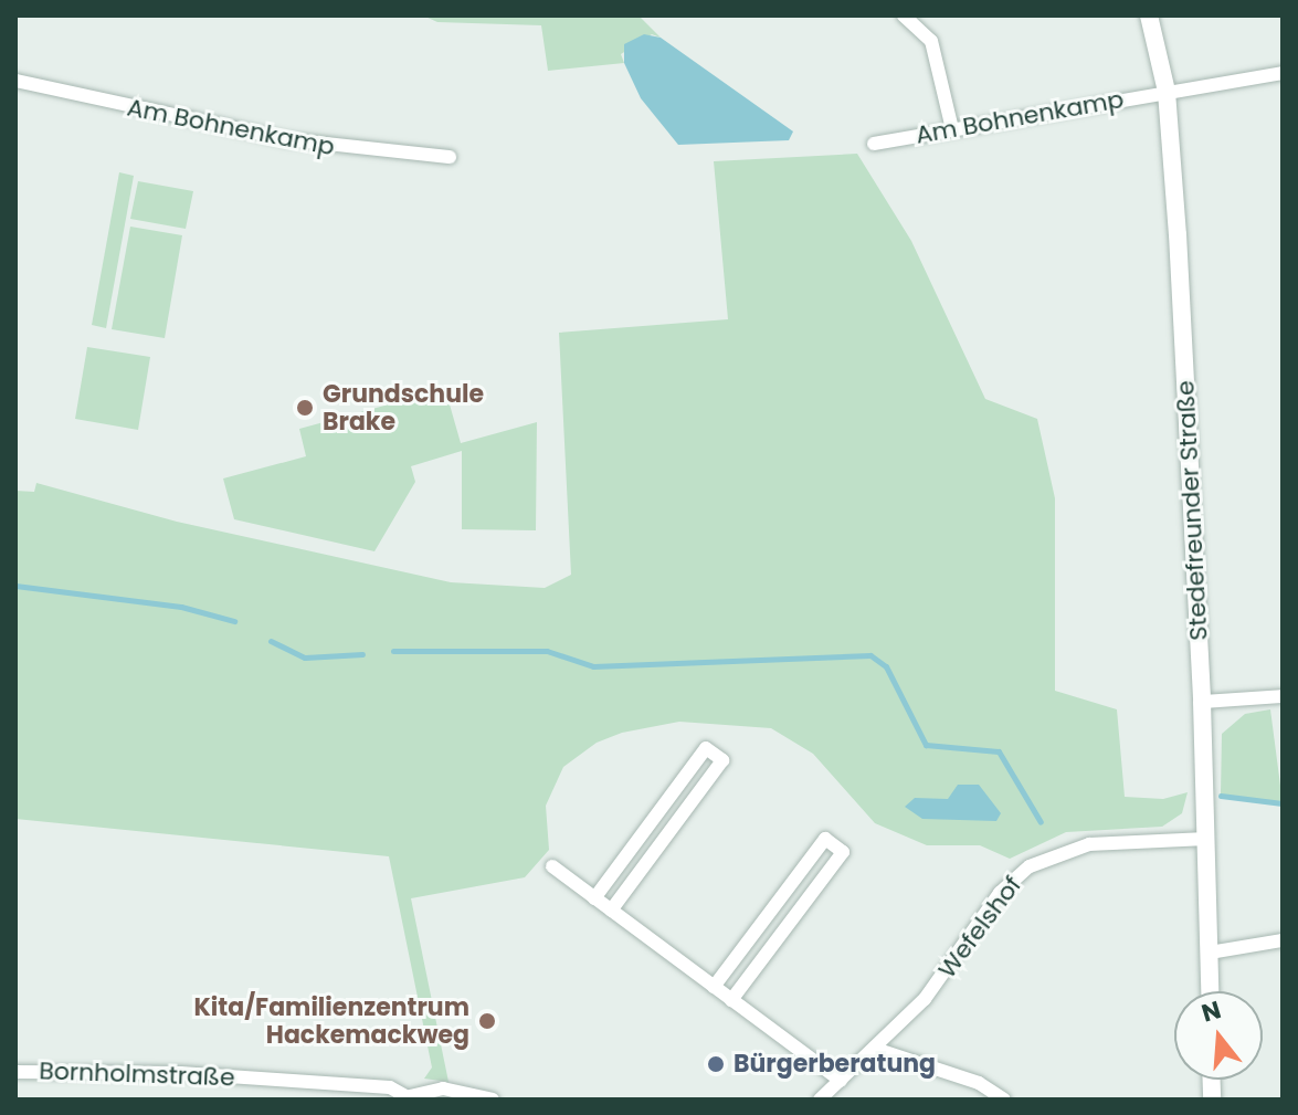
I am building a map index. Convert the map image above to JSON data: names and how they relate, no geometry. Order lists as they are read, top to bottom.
{
  "streets": {
    "street": [
      "Am Bohnenkamp",
      "Stedefreunder Straße",
      "Wefelshof",
      "Bornholmstraße"
    ]
  },
  "crossings": [
    ["Am Bohnenkamp", "Stedefreunder Straße"],
    ["Stedefreunder Straße", "Wefelshof"]
  ],
  "places": ["Grundschule Brake", "Kita/Familienzentrum Hackemackweg", "Bürgerberatung"],
  "north": "top"
}
